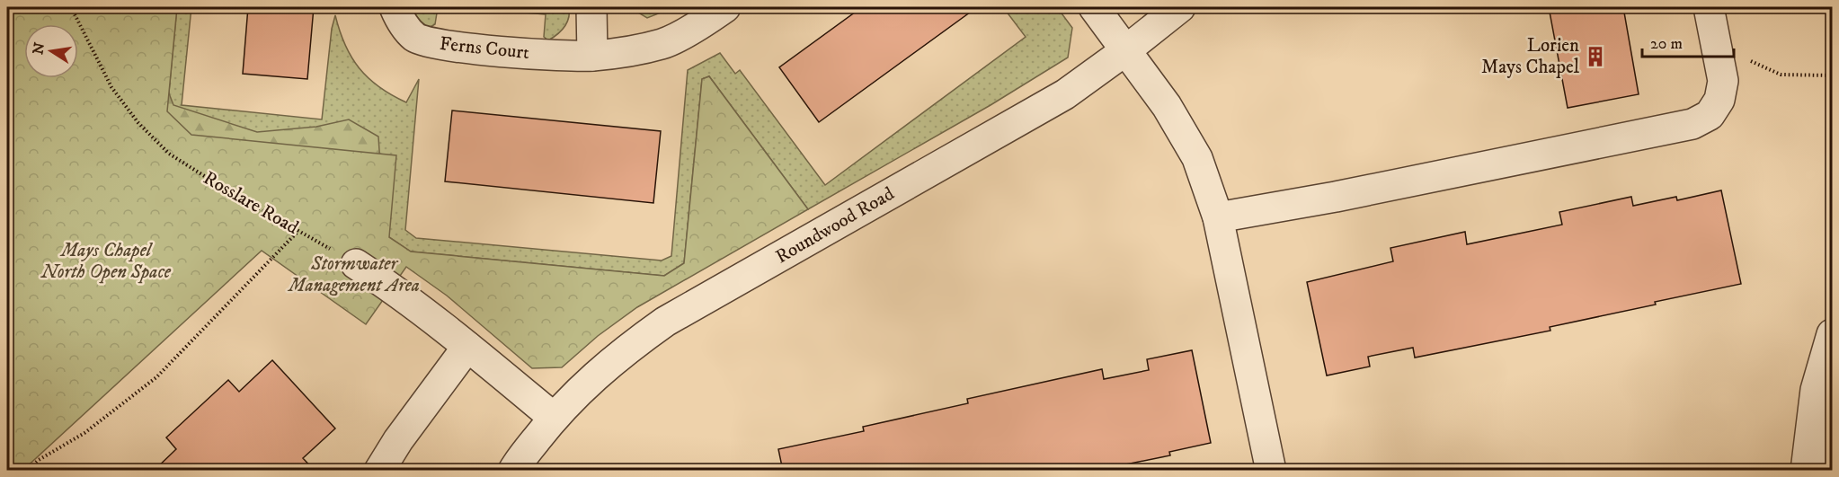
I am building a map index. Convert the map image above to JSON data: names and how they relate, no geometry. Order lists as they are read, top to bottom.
{
  "streets": {
    "street": ["Ferns Court", "Roundwood Road"],
    "path": ["Rosslare Road"]
  },
  "parks": ["Mays Chapel North Open Space", "Stormwater Management Area"],
  "places": {
    "building": ["Lorien Mays Chapel"]
  },
  "scale_bar": "20 m",
  "north": "left"
}
